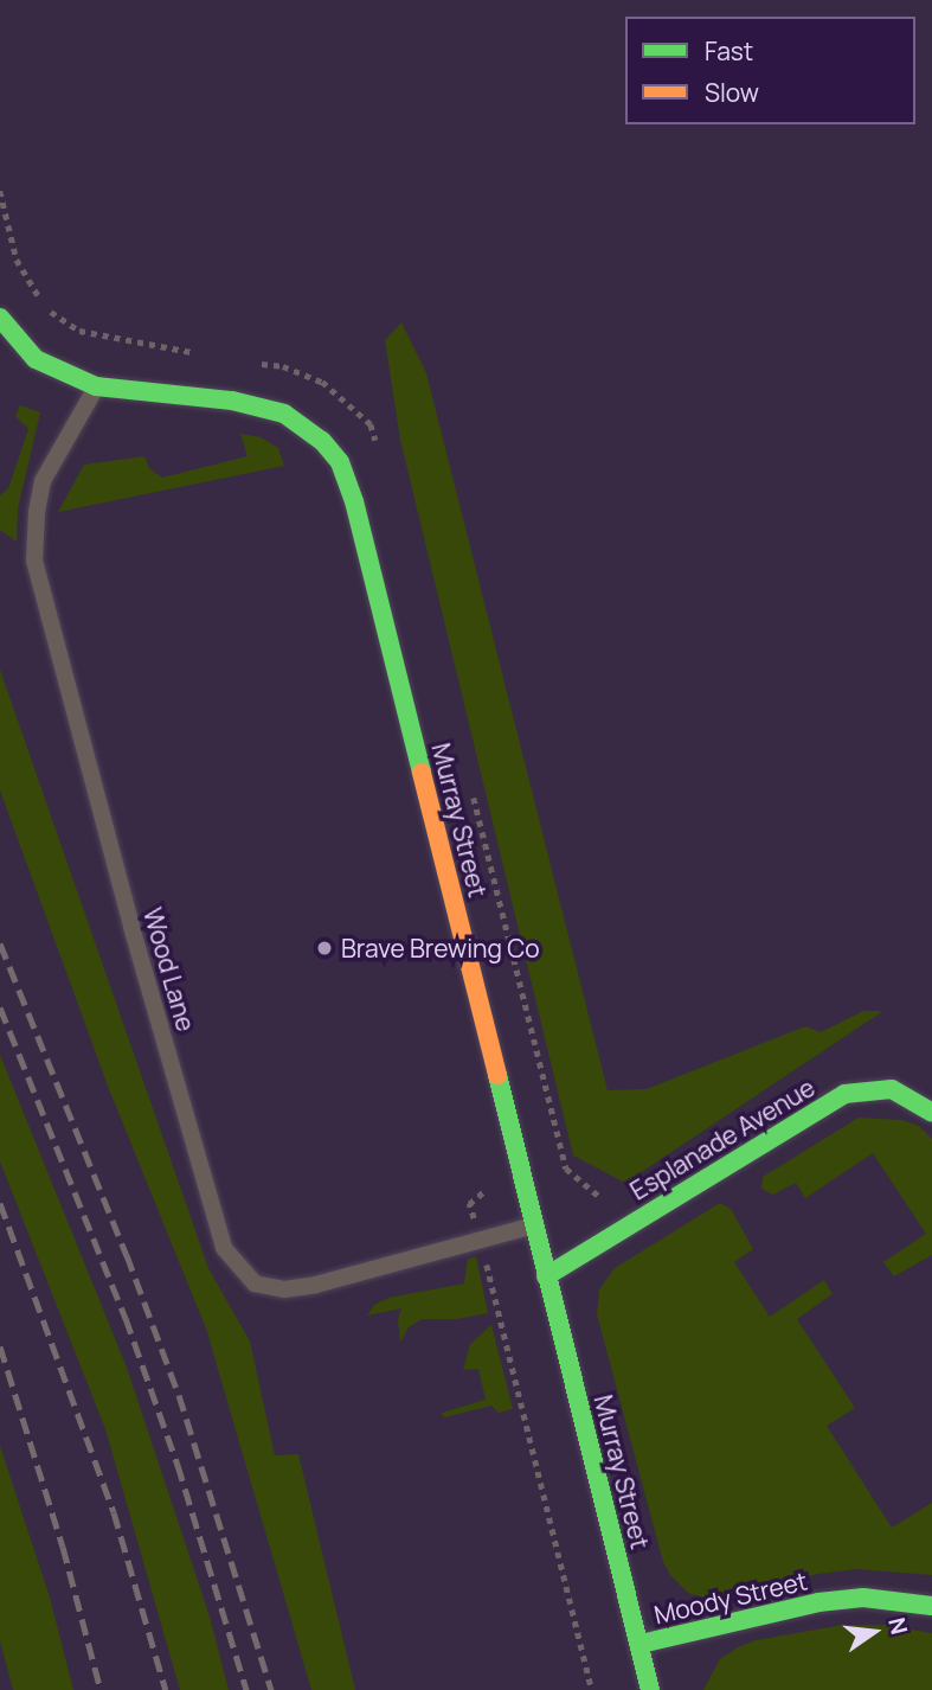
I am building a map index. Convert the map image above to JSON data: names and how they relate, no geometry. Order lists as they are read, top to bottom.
{
  "streets": {
    "street": ["Murray Street", "Esplanade Avenue", "Moody Street"],
    "lane": ["Wood Lane"]
  },
  "crossings": [
    ["Murray Street", "Wood Lane"],
    ["Murray Street", "Esplanade Avenue"],
    ["Murray Street", "Moody Street"]
  ],
  "places": ["Brave Brewing Co"],
  "legend": ["Fast", "Slow"],
  "north": "right"
}
